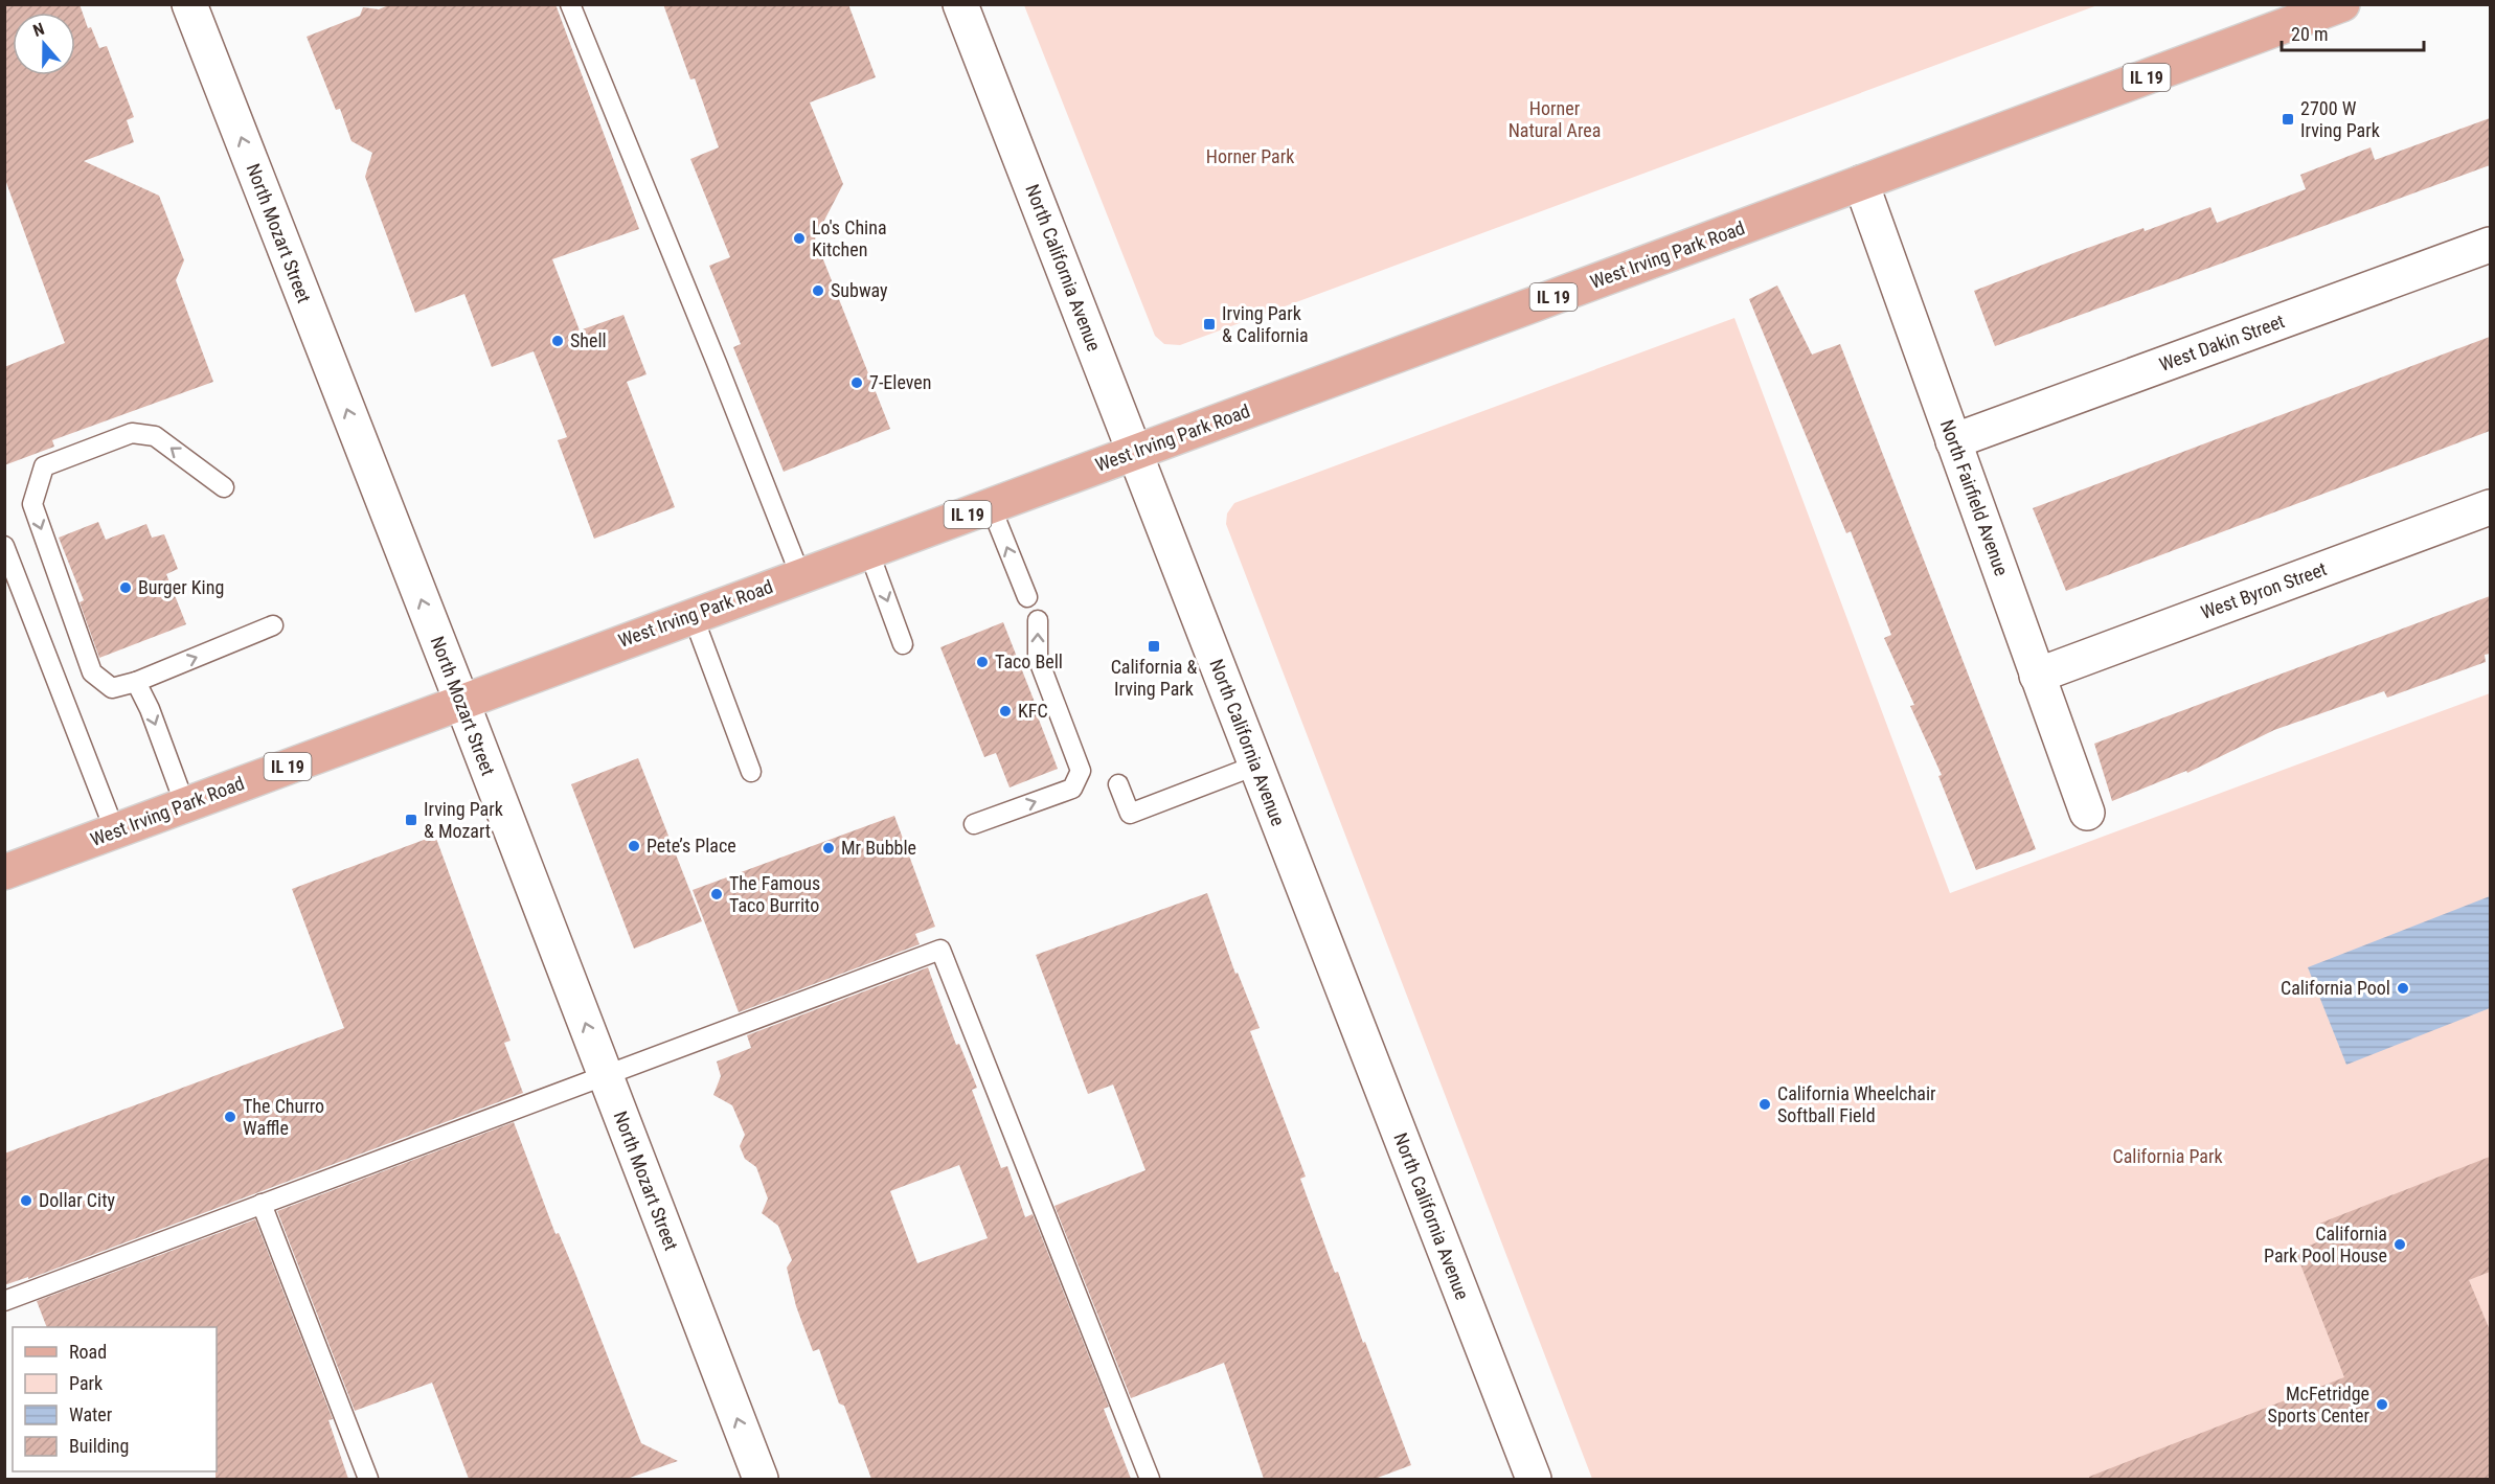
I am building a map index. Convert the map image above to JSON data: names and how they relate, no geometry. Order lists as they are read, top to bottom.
{
  "streets": {
    "main road": ["IL 19", "West Irving Park Road"],
    "street": [
      "North Mozart Street",
      "North California Avenue",
      "West Dakin Street",
      "North Fairfield Avenue",
      "West Byron Street"
    ]
  },
  "crossings": [
    ["North Mozart Street", "West Irving Park Road"],
    ["West Irving Park Road", "North California Avenue"],
    ["West Irving Park Road", "North Fairfield Avenue"],
    ["West Dakin Street", "North Fairfield Avenue"],
    ["North Fairfield Avenue", "West Byron Street"]
  ],
  "one_way": ["North Mozart Street"],
  "parks": ["Horner Natural Area", "Horner Park", "California Park"],
  "places": {
    "transit": [
      "2700 W Irving Park",
      "Irving Park & California",
      "California & Irving Park",
      "Irving Park & Mozart"
    ],
    "other": [
      "Lo's China Kitchen",
      "Subway",
      "Shell",
      "7-Eleven",
      "Burger King",
      "Taco Bell",
      "KFC",
      "Pete’s Place",
      "Mr Bubble",
      "The Famous Taco Burrito",
      "California Pool",
      "California Wheelchair Softball Field",
      "The Churro Waffle",
      "Dollar City",
      "California Park Pool House",
      "McFetridge Sports Center"
    ]
  },
  "legend": [
    "Road",
    "Park",
    "Water",
    "Building"
  ],
  "scale_bar": "20 m",
  "north": "top"
}
